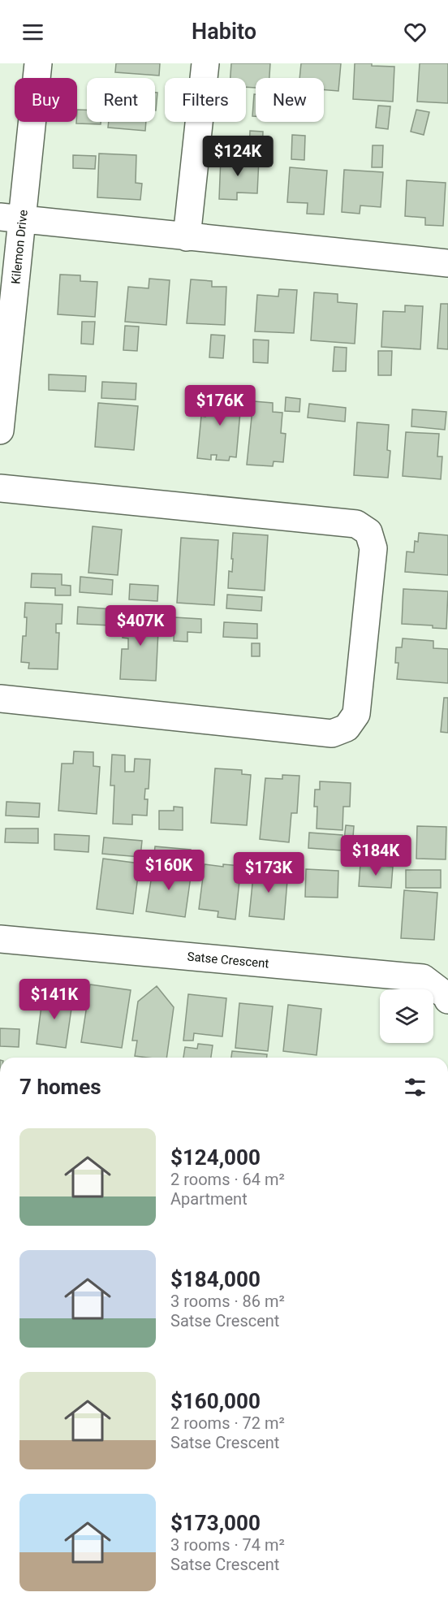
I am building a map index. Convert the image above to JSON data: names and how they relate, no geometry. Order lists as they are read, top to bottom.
{
  "streets": {
    "street": ["Kilemon Drive", "Satse Crescent"]
  },
  "page": {
    "header": "Habito",
    "chip": [
      "Buy",
      "Rent",
      "Filters",
      "New"
    ],
    "price": [
      "$124K",
      "$176K",
      "$407K",
      "$184K",
      "$160K",
      "$173K",
      "$141K"
    ],
    "heading": "7 homes",
    "list": [
      {
        "name": "$124,000",
        "note": "2 rooms · 64 m² · Apartment"
      },
      {
        "name": "$184,000",
        "note": "3 rooms · 86 m² · Satse Crescent"
      },
      {
        "name": "$160,000",
        "note": "2 rooms · 72 m² · Satse Crescent"
      },
      {
        "name": "$173,000",
        "note": "3 rooms · 74 m² · Satse Crescent"
      }
    ]
  }
}
